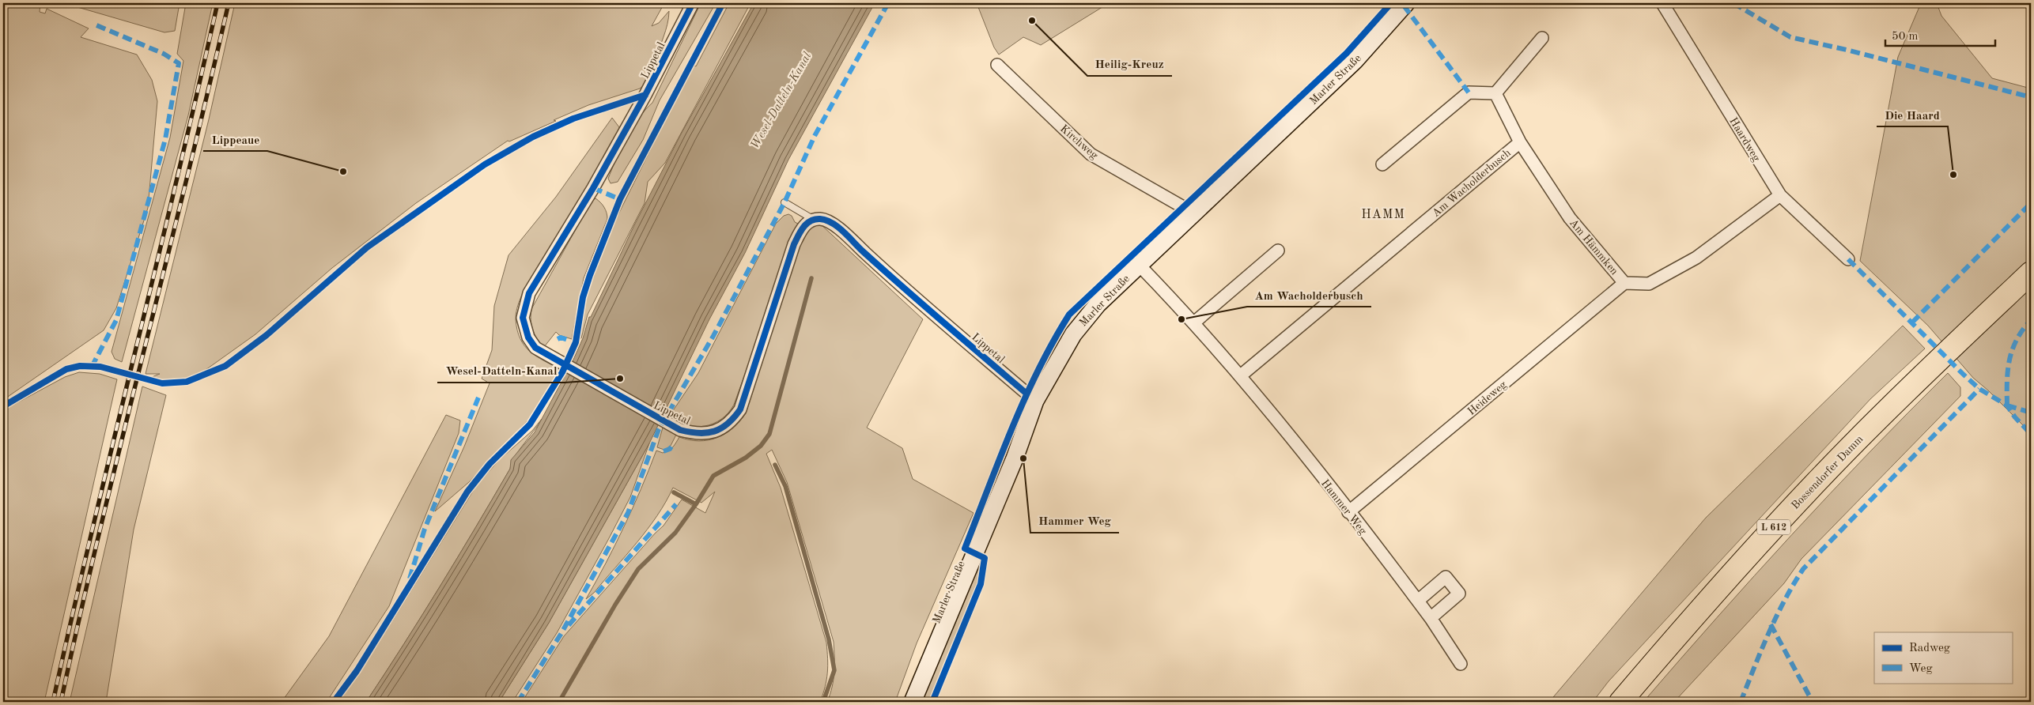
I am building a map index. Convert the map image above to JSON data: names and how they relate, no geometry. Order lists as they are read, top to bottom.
{
  "streets": {
    "highway": ["Bossendorfer Damm", "L 612"],
    "main road": ["Marler Straße"],
    "street": [
      "Lippetal",
      "Haardweg",
      "Kirchweg",
      "Am Wacholderbusch",
      "Am Hämmken",
      "Heideweg",
      "Hammer Weg"
    ]
  },
  "crossings": [
    ["Lippetal", "Marler Straße"],
    ["Marler Straße", "Kirchweg"],
    ["Marler Straße", "Hammer Weg"],
    ["Haardweg", "Am Hämmken"],
    ["Am Wacholderbusch", "Am Hämmken"],
    ["Am Wacholderbusch", "Hammer Weg"],
    ["Am Hämmken", "Heideweg"],
    ["Heideweg", "Hammer Weg"]
  ],
  "districts": ["HAMM"],
  "water": ["Wesel-Datteln-Kanal"],
  "places": [
    "Heilig-Kreuz",
    "Lippeaue",
    "Die Haard",
    "Am Wacholderbusch",
    "Wesel-Datteln-Kanal",
    "Hammer Weg"
  ],
  "legend": ["Radweg", "Weg"],
  "scale_bar": "50 m"
}
